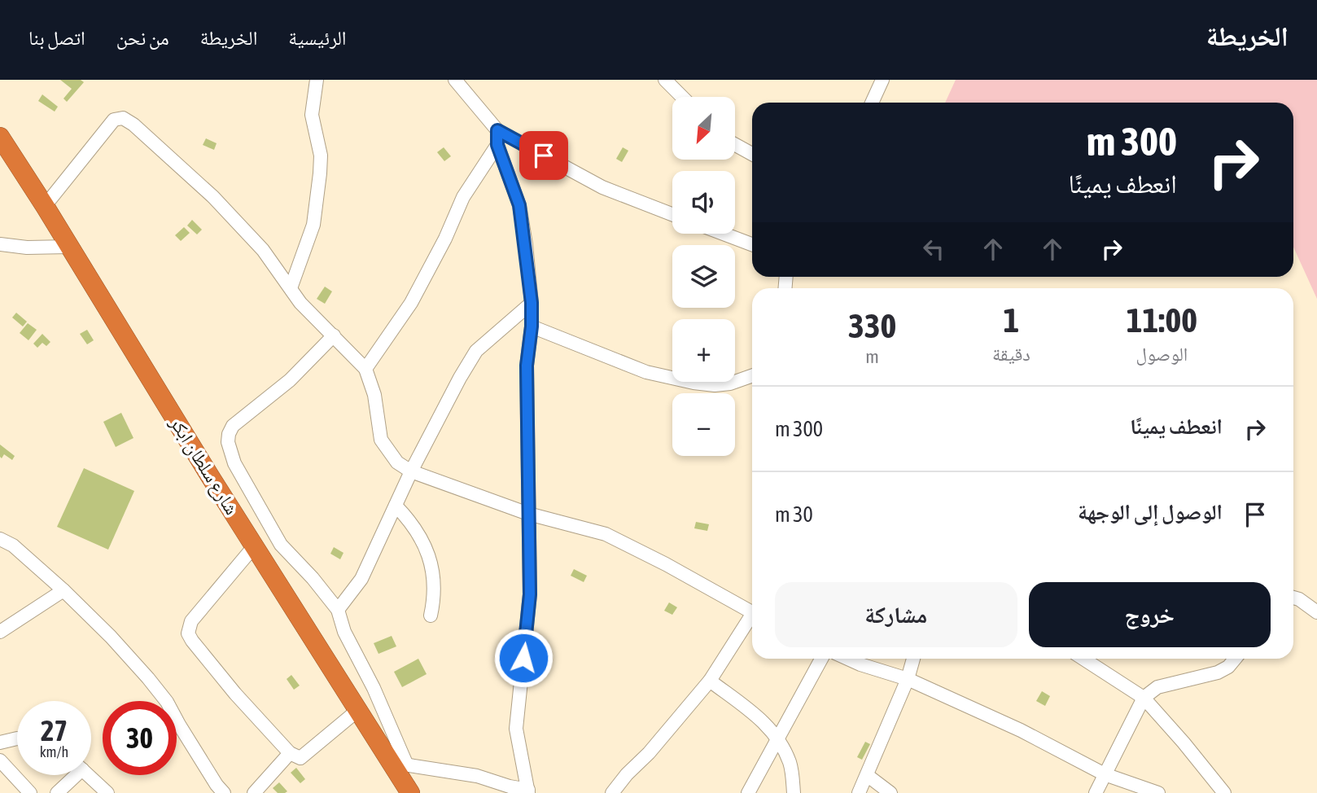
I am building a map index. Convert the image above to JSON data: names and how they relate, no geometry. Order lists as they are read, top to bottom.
{
  "streets": {
    "highway": ["شارع سلطان ابكر"]
  },
  "north": "bottom left",
  "page": {
    "header": "الخريطة",
    "nav": [
      "الرئيسية",
      "الخريطة",
      "من نحن",
      "اتصل بنا"
    ],
    "map_buttons": ["+", "−"],
    "turn": ["300 m", "انعطف يمينًا"],
    "eta": [
      "11:00",
      "الوصول",
      "1",
      "دقيقة",
      "330",
      "m"
    ],
    "list": [
      {
        "name": "انعطف يمينًا",
        "value": "300 m"
      },
      {
        "name": "الوصول إلى الوجهة",
        "value": "30 m"
      }
    ],
    "buttons": ["خروج", "مشاركة"],
    "speed": "27 km/h",
    "limit": "30"
  }
}
